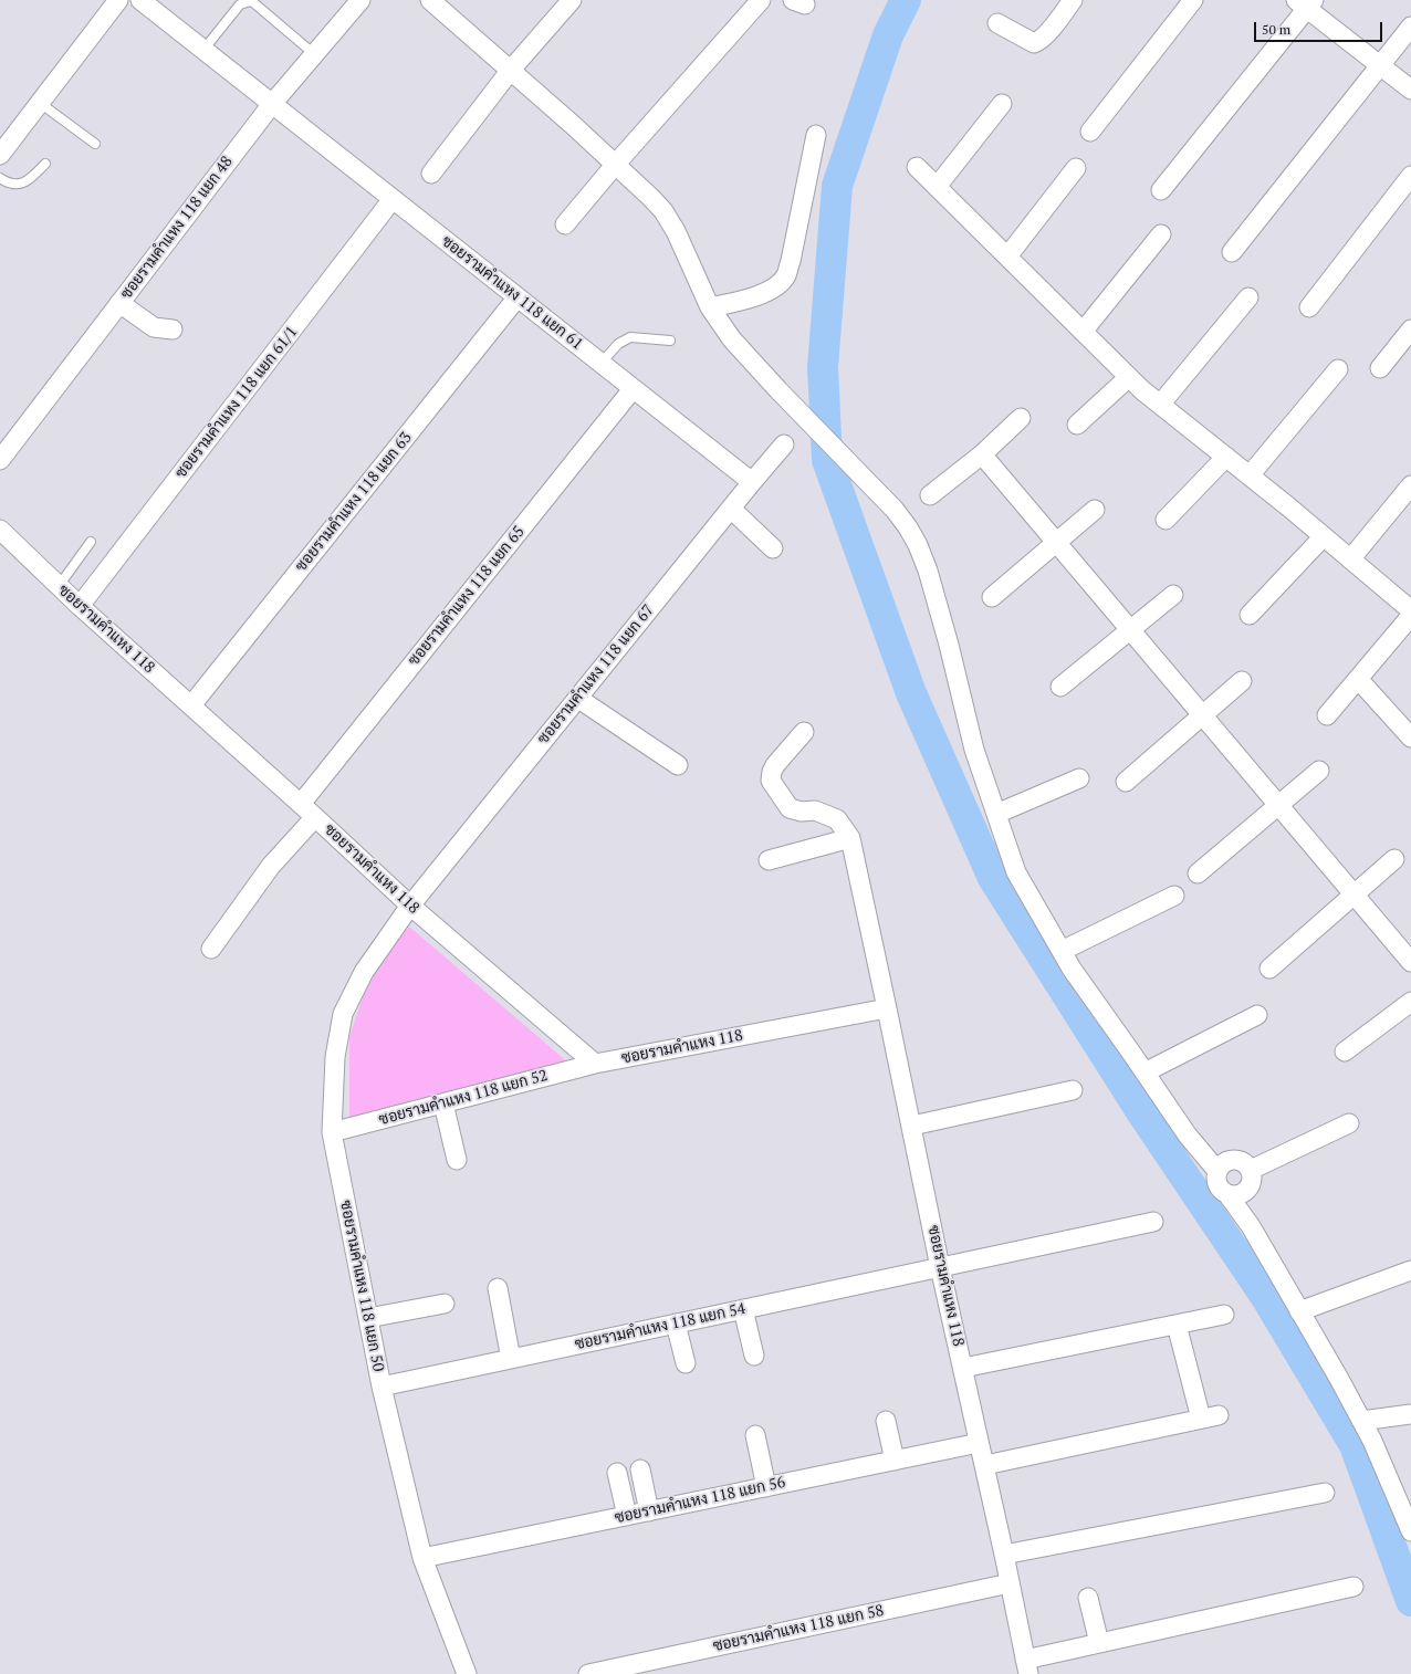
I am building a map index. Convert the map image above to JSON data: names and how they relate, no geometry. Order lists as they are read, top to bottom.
{
  "streets": {
    "street": [
      "ซอยรามคำแหง 118 แยก 48",
      "ซอยรามคำแหง 118 แยก 61",
      "ซอยรามคำแหง 118 แยก 61/1",
      "ซอยรามคำแหง 118 แยก 63",
      "ซอยรามคำแหง 118 แยก 65",
      "ซอยรามคำแหง 118",
      "ซอยรามคำแหง 118 แยก 67",
      "ซอยรามคำแหง 118 แยก 52",
      "ซอยรามคำแหง 118 แยก 50",
      "ซอยรามคำแหง 118 แยก 54",
      "ซอยรามคำแหง 118 แยก 56",
      "ซอยรามคำแหง 118 แยก 58"
    ]
  },
  "crossings": [
    ["ซอยรามคำแหง 118 แยก 48", "ซอยรามคำแหง 118 แยก 61"],
    ["ซอยรามคำแหง 118 แยก 61", "ซอยรามคำแหง 118 แยก 61/1"],
    ["ซอยรามคำแหง 118 แยก 61", "ซอยรามคำแหง 118 แยก 63"],
    ["ซอยรามคำแหง 118 แยก 61", "ซอยรามคำแหง 118 แยก 65"],
    ["ซอยรามคำแหง 118 แยก 61", "ซอยรามคำแหง 118 แยก 67"],
    ["ซอยรามคำแหง 118 แยก 61/1", "ซอยรามคำแหง 118"],
    ["ซอยรามคำแหง 118 แยก 63", "ซอยรามคำแหง 118"],
    ["ซอยรามคำแหง 118 แยก 65", "ซอยรามคำแหง 118"],
    ["ซอยรามคำแหง 118", "ซอยรามคำแหง 118 แยก 67"],
    ["ซอยรามคำแหง 118", "ซอยรามคำแหง 118 แยก 52"],
    ["ซอยรามคำแหง 118", "ซอยรามคำแหง 118 แยก 50"],
    ["ซอยรามคำแหง 118", "ซอยรามคำแหง 118 แยก 54"],
    ["ซอยรามคำแหง 118", "ซอยรามคำแหง 118 แยก 56"],
    ["ซอยรามคำแหง 118", "ซอยรามคำแหง 118 แยก 58"],
    ["ซอยรามคำแหง 118 แยก 67", "ซอยรามคำแหง 118 แยก 50"],
    ["ซอยรามคำแหง 118 แยก 52", "ซอยรามคำแหง 118 แยก 50"],
    ["ซอยรามคำแหง 118 แยก 50", "ซอยรามคำแหง 118 แยก 54"],
    ["ซอยรามคำแหง 118 แยก 50", "ซอยรามคำแหง 118 แยก 56"]
  ],
  "scale_bar": "50 m"
}
